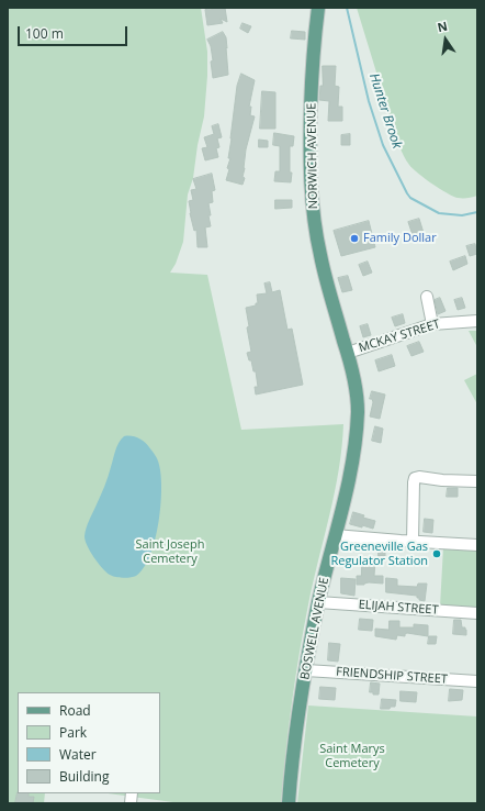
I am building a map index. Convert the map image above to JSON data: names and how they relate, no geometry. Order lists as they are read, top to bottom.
{
  "streets": {
    "main road": ["NORWICH AVENUE", "BOSWELL AVENUE"],
    "street": ["MCKAY STREET", "ELIJAH STREET", "FRIENDSHIP STREET"]
  },
  "crossings": [
    ["NORWICH AVENUE", "MCKAY STREET"],
    ["NORWICH AVENUE", "BOSWELL AVENUE"],
    ["MCKAY STREET", "BOSWELL AVENUE"],
    ["ELIJAH STREET", "BOSWELL AVENUE"],
    ["BOSWELL AVENUE", "FRIENDSHIP STREET"]
  ],
  "water": ["Hunter Brook"],
  "parks": ["Saint Joseph Cemetery", "Saint Marys Cemetery"],
  "places": ["Family Dollar", "Greeneville Gas Regulator Station"],
  "legend": [
    "Road",
    "Park",
    "Water",
    "Building"
  ],
  "scale_bar": "100 m",
  "north": "top"
}
